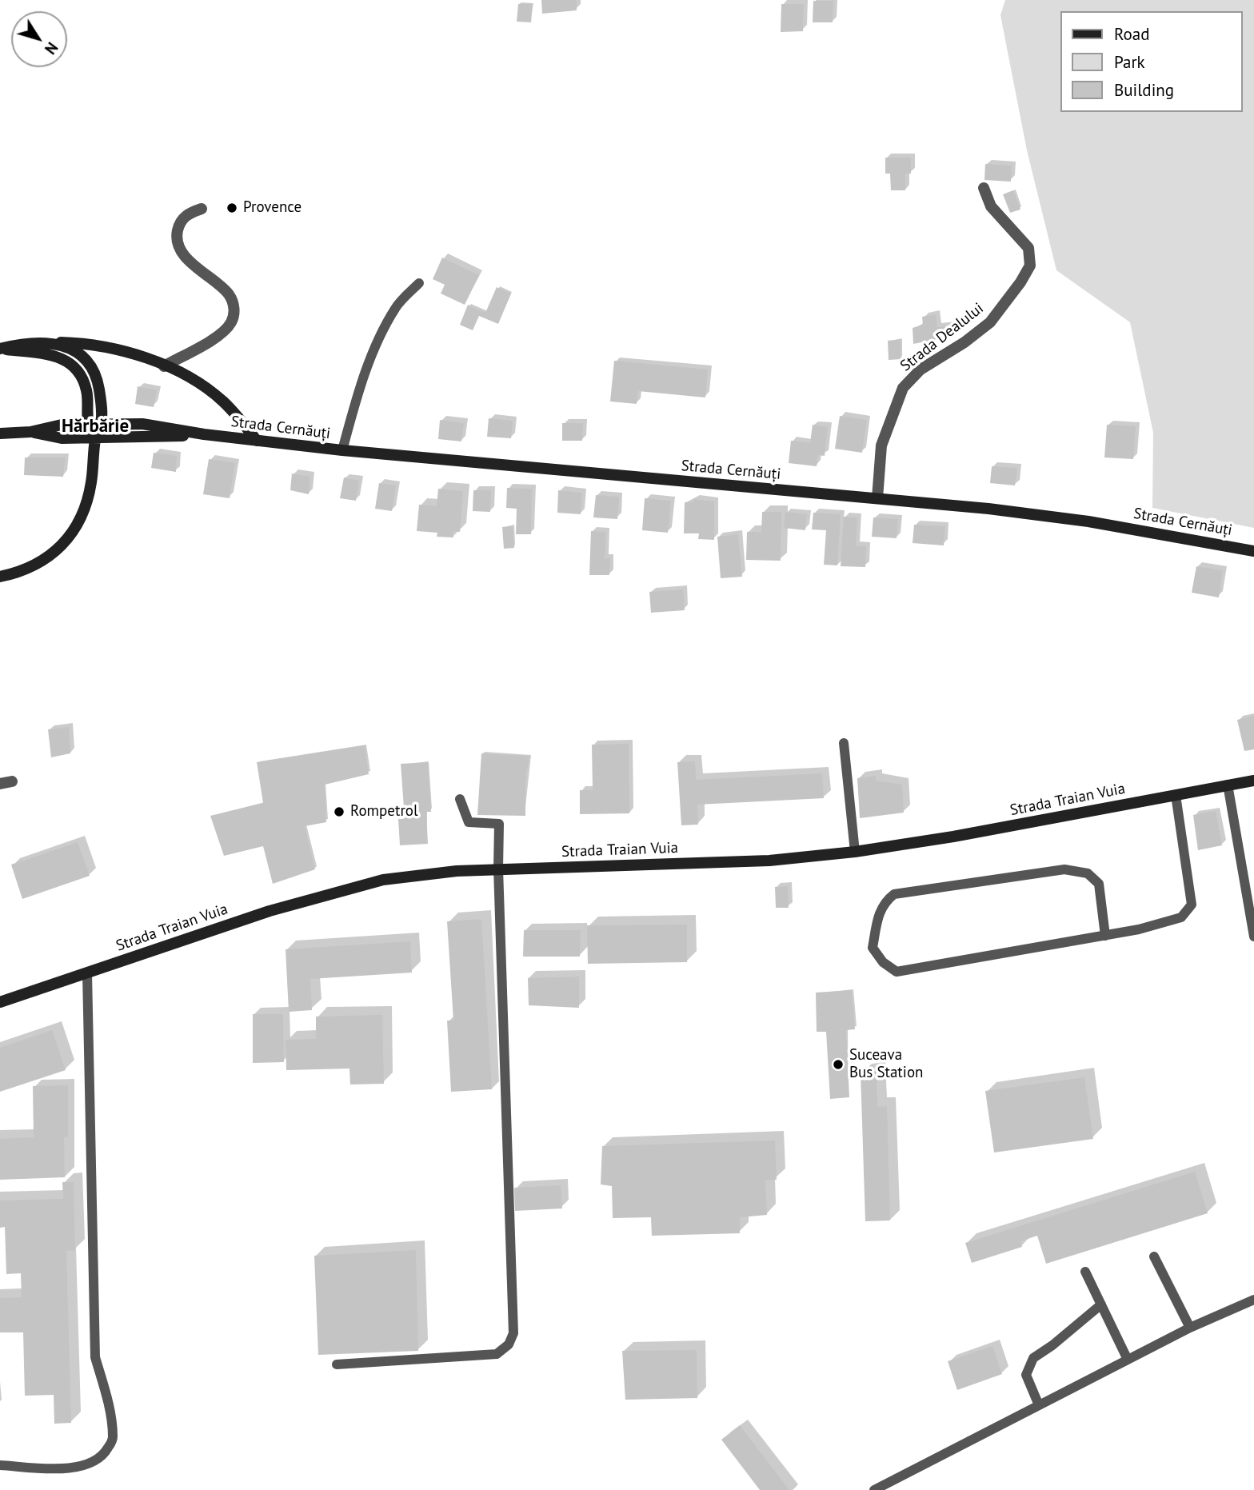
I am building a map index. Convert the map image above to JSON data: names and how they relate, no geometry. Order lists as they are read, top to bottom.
{
  "streets": {
    "street": ["Strada Dealului", "Strada Cernăuți", "Strada Traian Vuia"]
  },
  "crossings": [
    ["Strada Dealului", "Strada Cernăuți"]
  ],
  "districts": ["Hărbărie"],
  "places": ["Provence", "Rompetrol", "Suceava Bus Station"],
  "legend": ["Road", "Park", "Building"],
  "north": "bottom right"
}
